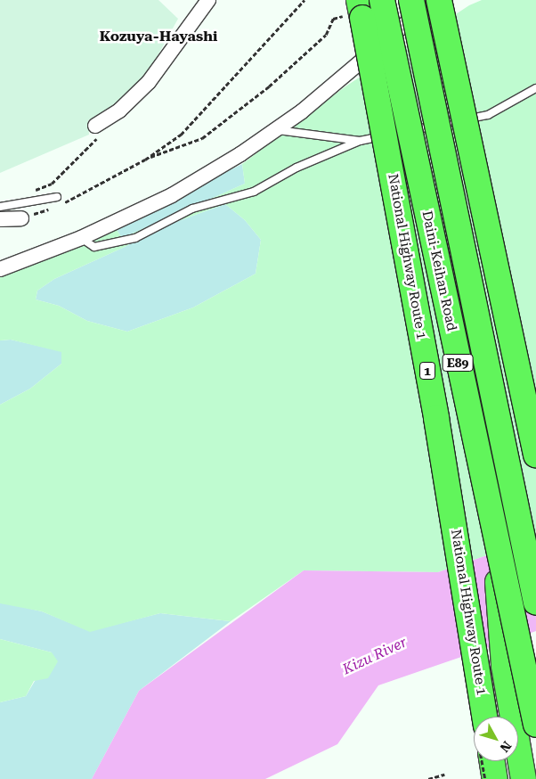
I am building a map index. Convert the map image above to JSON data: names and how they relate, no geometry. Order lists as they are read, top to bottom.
{
  "streets": {
    "highway": [
      "National Highway Route 1",
      "Daini-Keihan Road",
      "E89",
      "1"
    ]
  },
  "districts": ["Kozuya-Hayashi"],
  "water": ["Kizu River"],
  "north": "bottom right"
}
